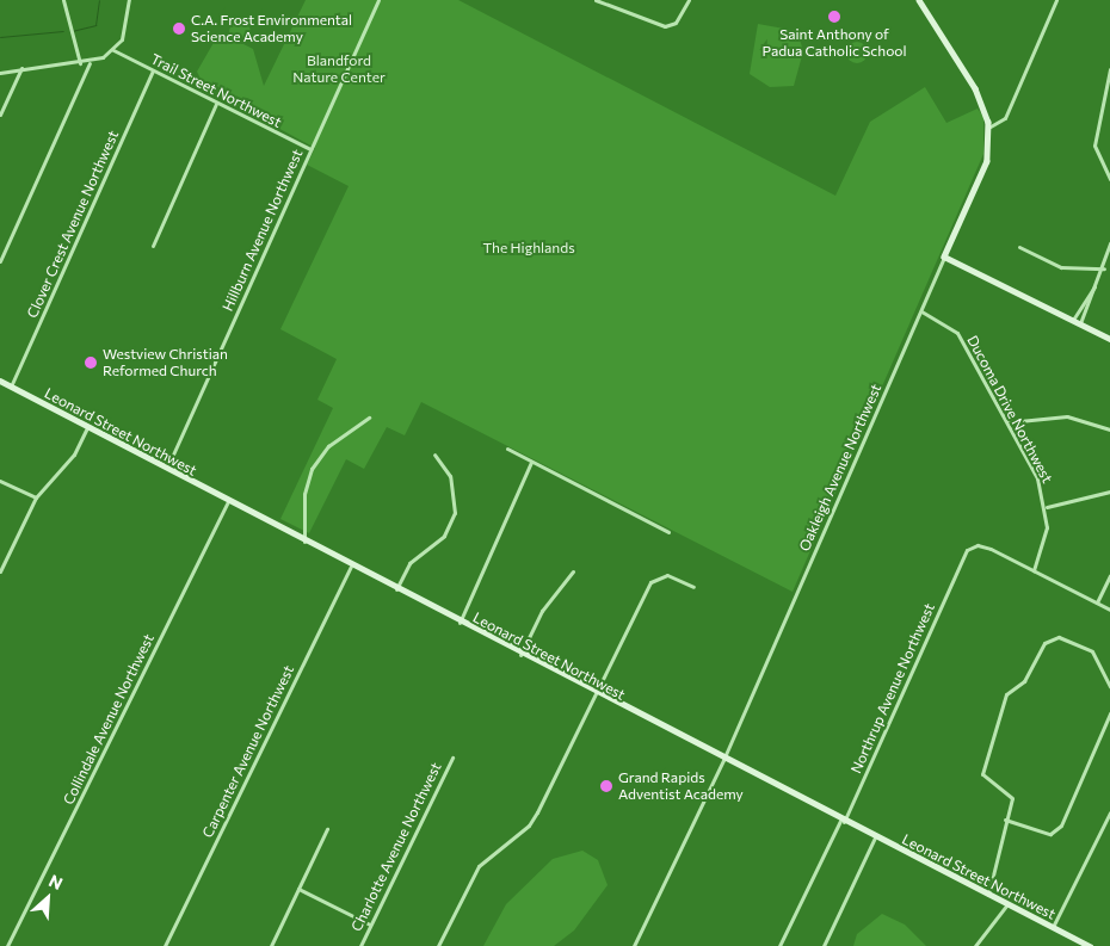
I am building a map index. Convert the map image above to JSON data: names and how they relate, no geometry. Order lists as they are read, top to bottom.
{
  "streets": {
    "main road": ["Leonard Street Northwest", "Oakleigh Avenue Northwest"],
    "street": [
      "Trail Street Northwest",
      "Clover Crest Avenue Northwest",
      "Hillburn Avenue Northwest",
      "Ducoma Drive Northwest",
      "Northrup Avenue Northwest",
      "Collindale Avenue Northwest",
      "Carpenter Avenue Northwest",
      "Charlotte Avenue Northwest"
    ]
  },
  "crossings": [
    ["Trail Street Northwest", "Clover Crest Avenue Northwest"],
    ["Trail Street Northwest", "Hillburn Avenue Northwest"],
    ["Clover Crest Avenue Northwest", "Leonard Street Northwest"],
    ["Hillburn Avenue Northwest", "Leonard Street Northwest"],
    ["Ducoma Drive Northwest", "Oakleigh Avenue Northwest"],
    ["Ducoma Drive Northwest", "Northrup Avenue Northwest"],
    ["Leonard Street Northwest", "Oakleigh Avenue Northwest"],
    ["Leonard Street Northwest", "Northrup Avenue Northwest"],
    ["Leonard Street Northwest", "Collindale Avenue Northwest"],
    ["Leonard Street Northwest", "Carpenter Avenue Northwest"]
  ],
  "parks": ["Blandford Nature Center", "The Highlands"],
  "places": [
    "Saint Anthony of Padua Catholic School",
    "C.A. Frost Environmental Science Academy",
    "Westview Christian Reformed Church",
    "Grand Rapids Adventist Academy"
  ],
  "north": "top right"
}
